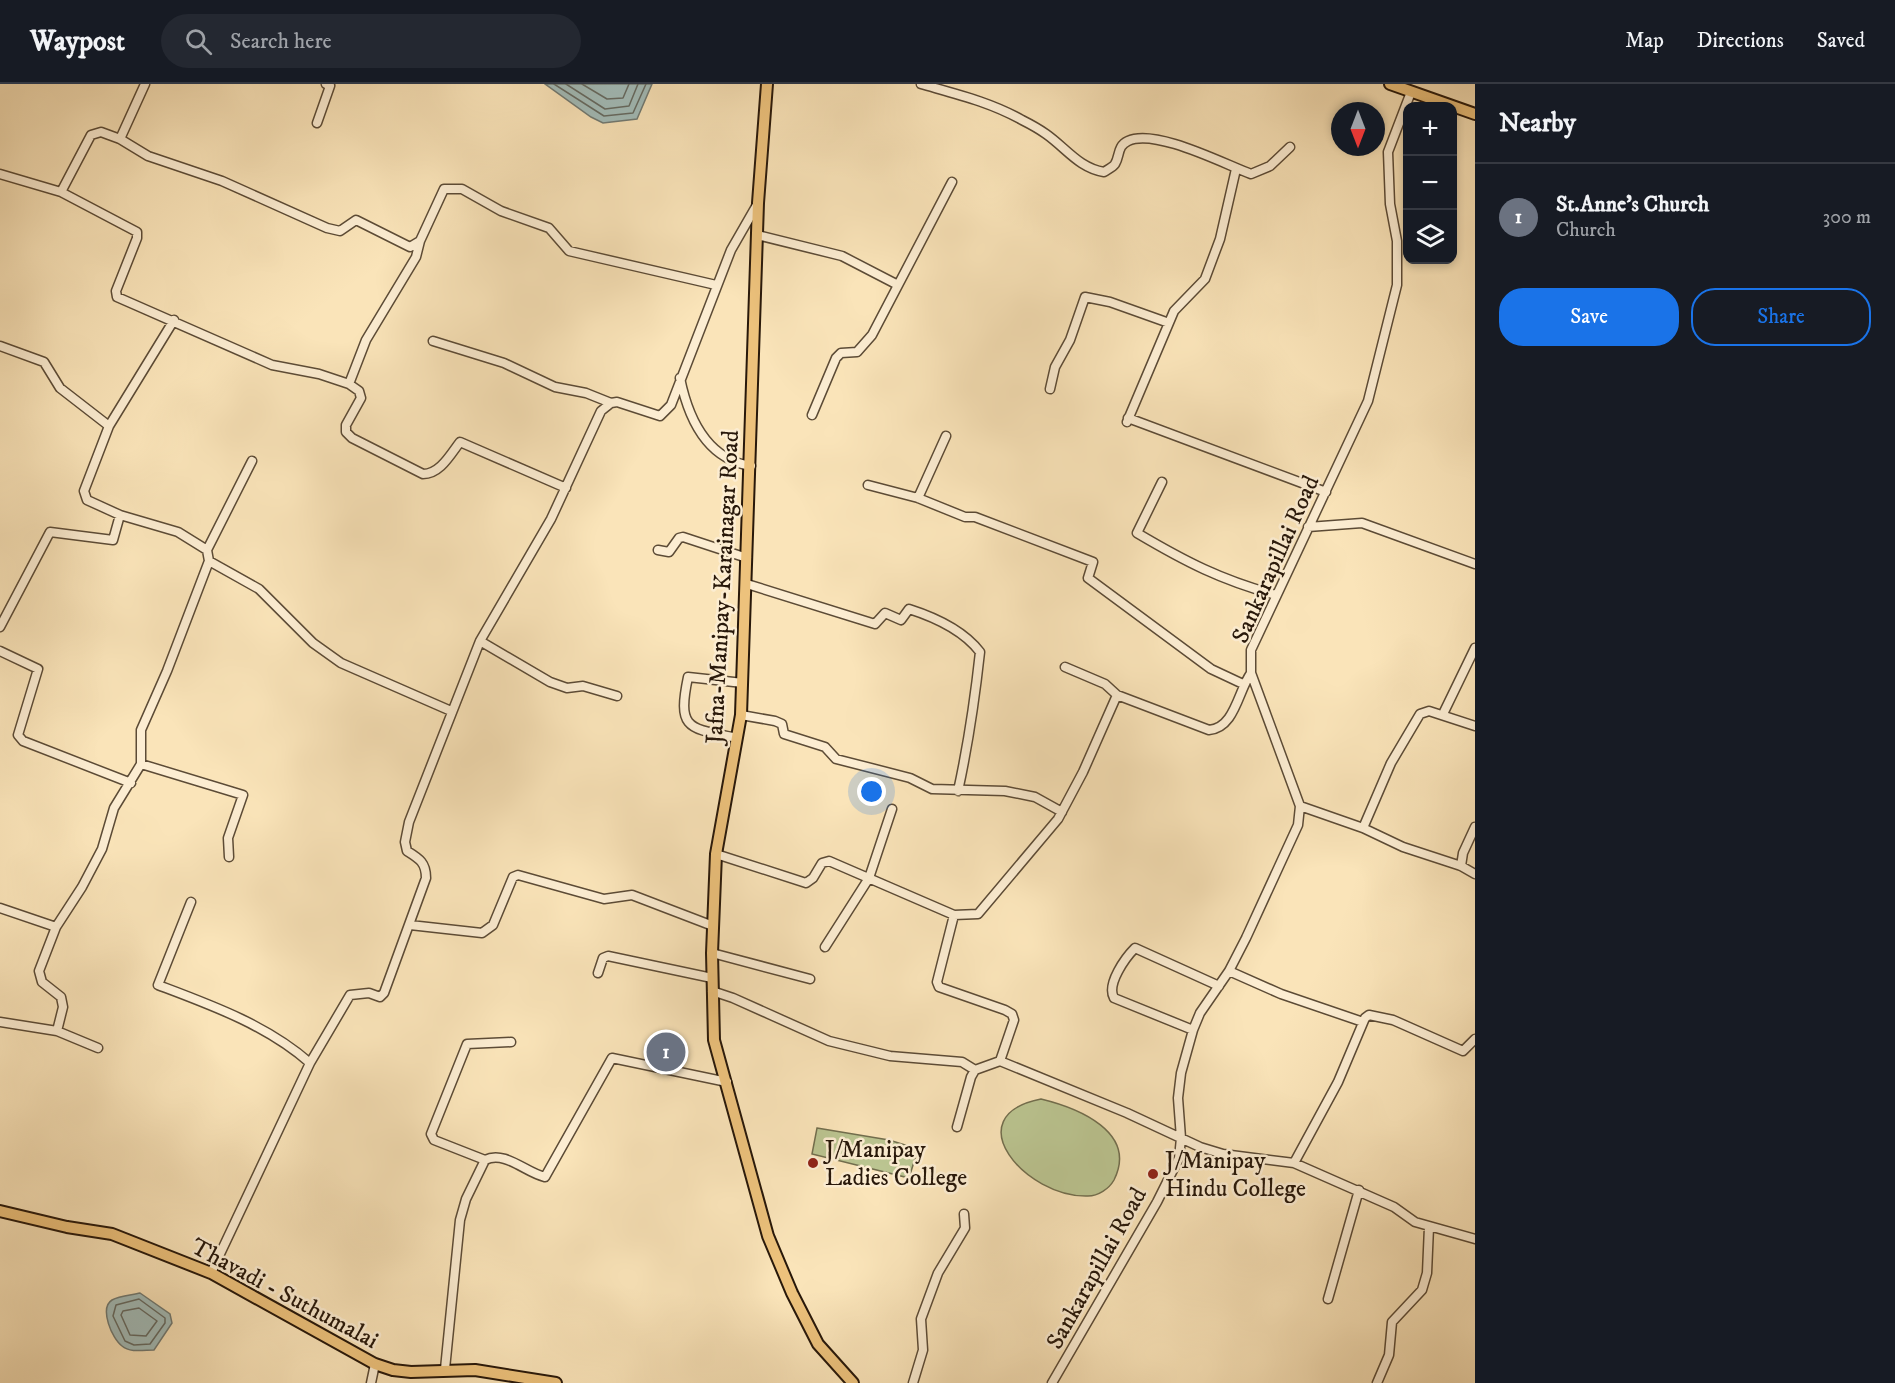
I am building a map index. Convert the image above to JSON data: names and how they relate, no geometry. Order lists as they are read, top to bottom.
{
  "streets": {
    "main road": ["Jafna-Manipay-Karainagar Road", "Thavadi - Suthumalai"],
    "street": ["Sankarapillai Road"]
  },
  "places": ["J/Manipay Ladies College", "J/Manipay Hindu College"],
  "north": "bottom",
  "page": {
    "header": "Waypost",
    "search": "Search here",
    "nav": ["Map", "Directions", "Saved"],
    "heading": "Nearby",
    "map_buttons": ["+", "−"],
    "list": [
      {
        "mark": "1",
        "name": "St.Anne's Church",
        "note": "Church",
        "value": "300 m"
      }
    ],
    "buttons": ["Save", "Share"],
    "pins": "1"
  }
}
